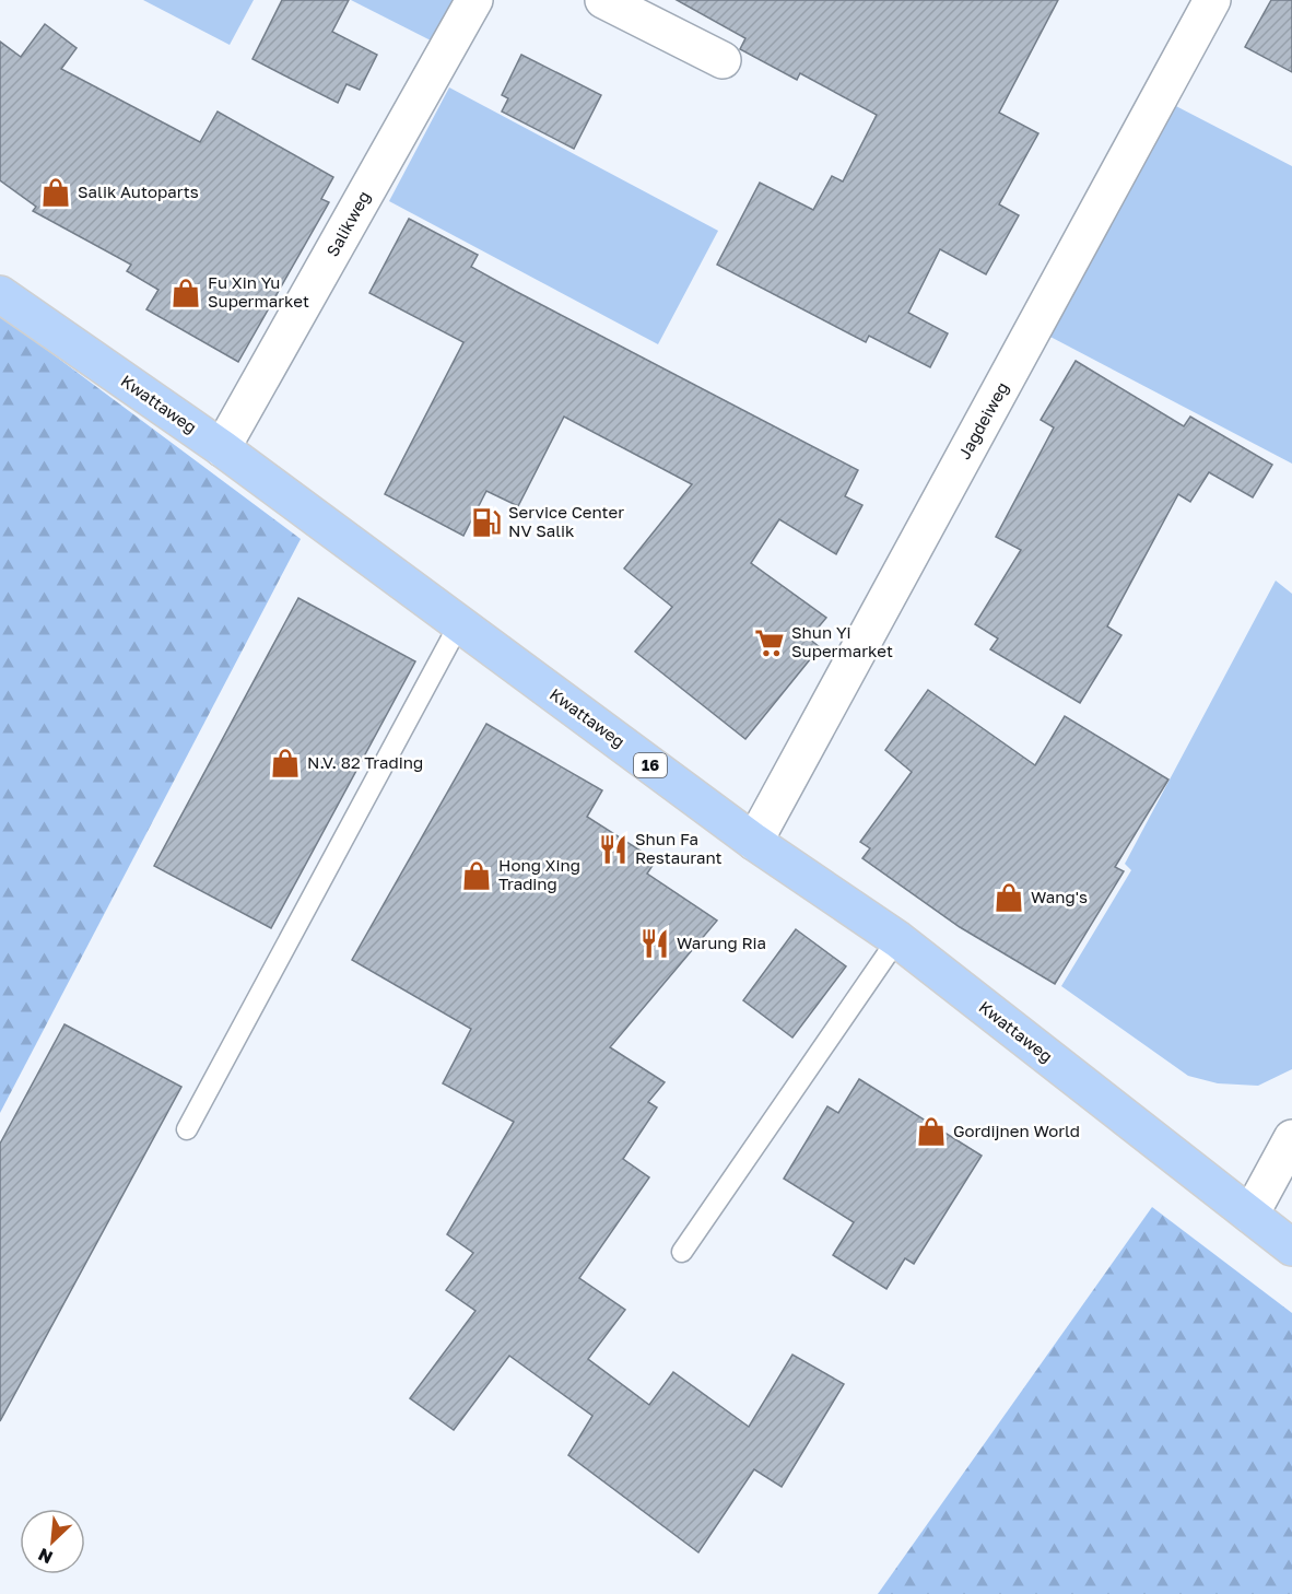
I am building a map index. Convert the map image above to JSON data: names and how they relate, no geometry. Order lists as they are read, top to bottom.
{
  "streets": {
    "main road": ["Kwattaweg", "16"],
    "street": ["Salikweg", "Jagdeiweg"]
  },
  "crossings": [
    ["Salikweg", "Kwattaweg"],
    ["Kwattaweg", "Jagdeiweg"]
  ],
  "places": {
    "shop": [
      "Salik Autoparts",
      "Fu Xin Yu Supermarket",
      "N.V. 82 Trading",
      "Hong Xing Trading",
      "Wang's",
      "Gordijnen World"
    ],
    "fuel station": ["Service Center NV Salik"],
    "supermarket": ["Shun Yi Supermarket"],
    "restaurant": ["Shun Fa Restaurant", "Warung Ria"]
  },
  "north": "bottom left"
}
